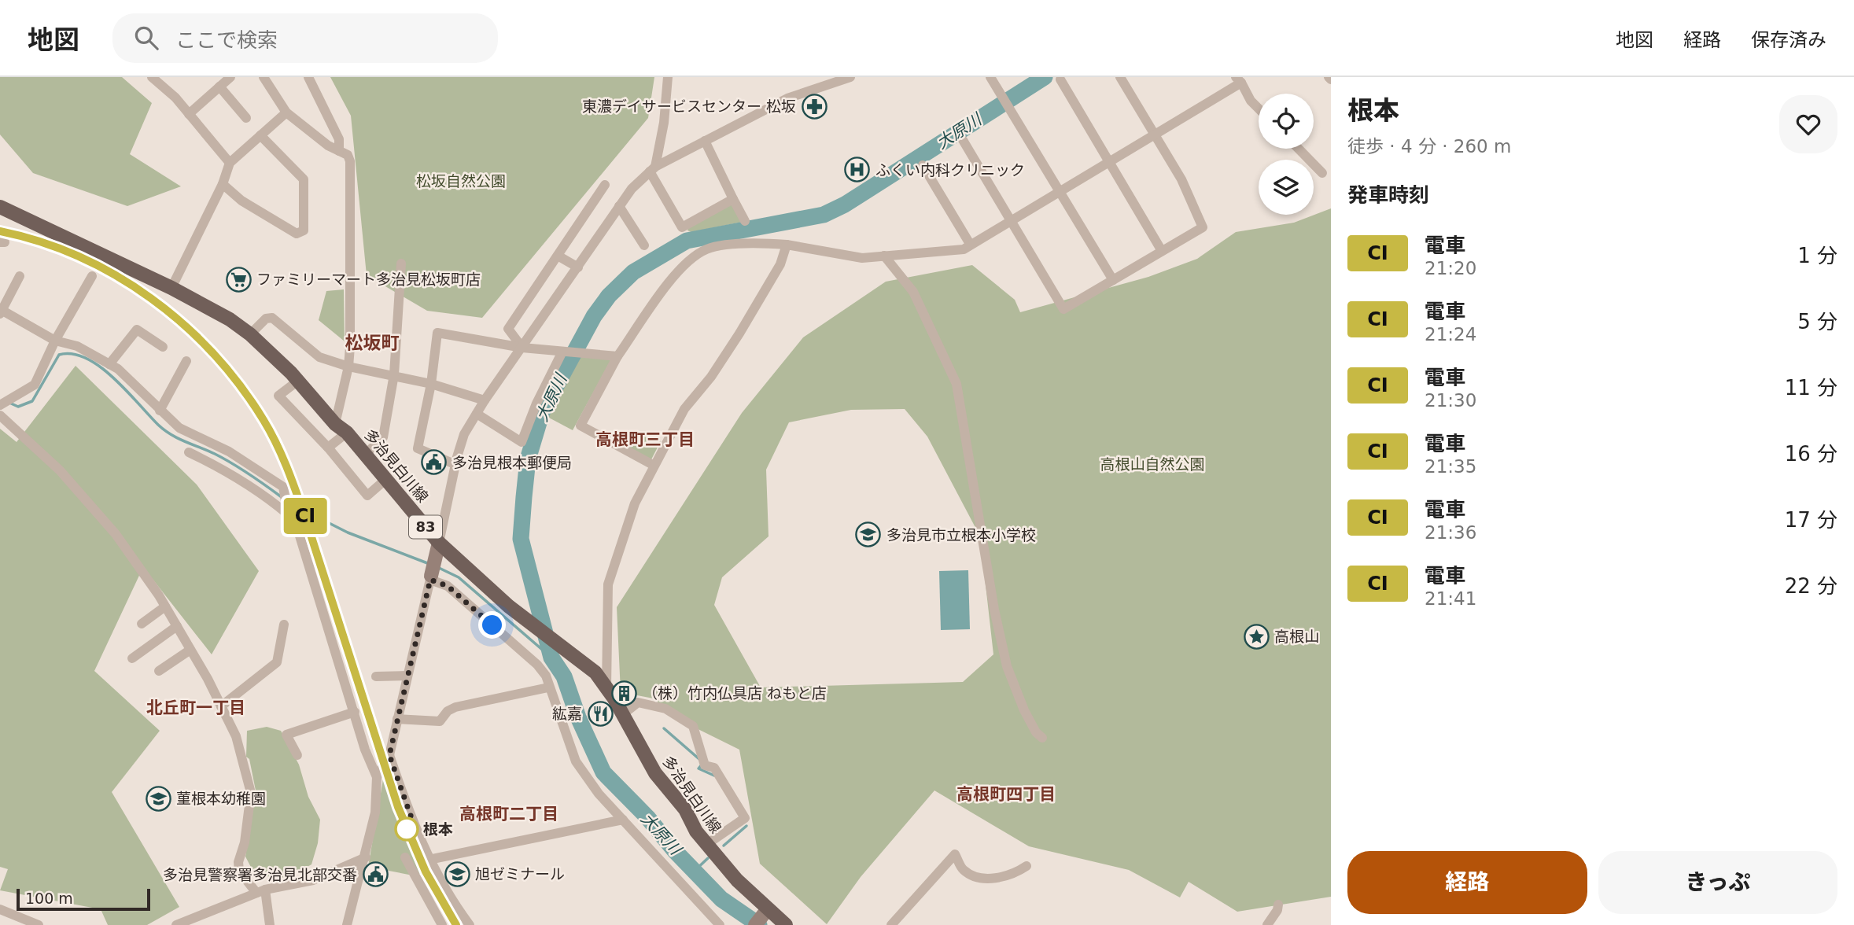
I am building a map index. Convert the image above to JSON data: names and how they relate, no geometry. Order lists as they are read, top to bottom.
{
  "streets": {
    "main road": ["多治見白川線", "83"]
  },
  "districts": [
    "松坂町",
    "高根町三丁目",
    "北丘町一丁目",
    "高根町四丁目",
    "高根町二丁目"
  ],
  "water": ["大原川"],
  "parks": ["松坂自然公園", "高根山自然公園"],
  "places": {
    "pharmacy": ["東濃デイサービスセンター 松坂"],
    "hospital": ["ふくい内科クリニック"],
    "supermarket": ["ファミリーマート多治見松坂町店"],
    "public building": ["多治見根本郵便局", "多治見警察署多治見北部交番"],
    "school or university": ["多治見市立根本小学校", "菫根本幼稚園", "旭ゼミナール"],
    "place": ["高根山"],
    "building": ["（株）竹内仏具店 ねもと店"],
    "restaurant": ["紘嘉"],
    "other": ["根本"]
  },
  "scale_bar": "100 m",
  "page": {
    "header": "地図",
    "search": "ここで検索",
    "nav": ["地図", "経路", "保存済み"],
    "on_map": "CI",
    "heading": [
      ["根本", "徒歩 · 4 分 · 260 m"],
      "発車時刻"
    ],
    "list": [
      {
        "mark": "CI",
        "name": "電車",
        "note": "21:20",
        "value": "1 分"
      },
      {
        "mark": "CI",
        "name": "電車",
        "note": "21:24",
        "value": "5 分"
      },
      {
        "mark": "CI",
        "name": "電車",
        "note": "21:30",
        "value": "11 分"
      },
      {
        "mark": "CI",
        "name": "電車",
        "note": "21:35",
        "value": "16 分"
      },
      {
        "mark": "CI",
        "name": "電車",
        "note": "21:36",
        "value": "17 分"
      },
      {
        "mark": "CI",
        "name": "電車",
        "note": "21:41",
        "value": "22 分"
      }
    ],
    "buttons": ["経路", "きっぷ"],
    "scale": "100 m"
  }
}
